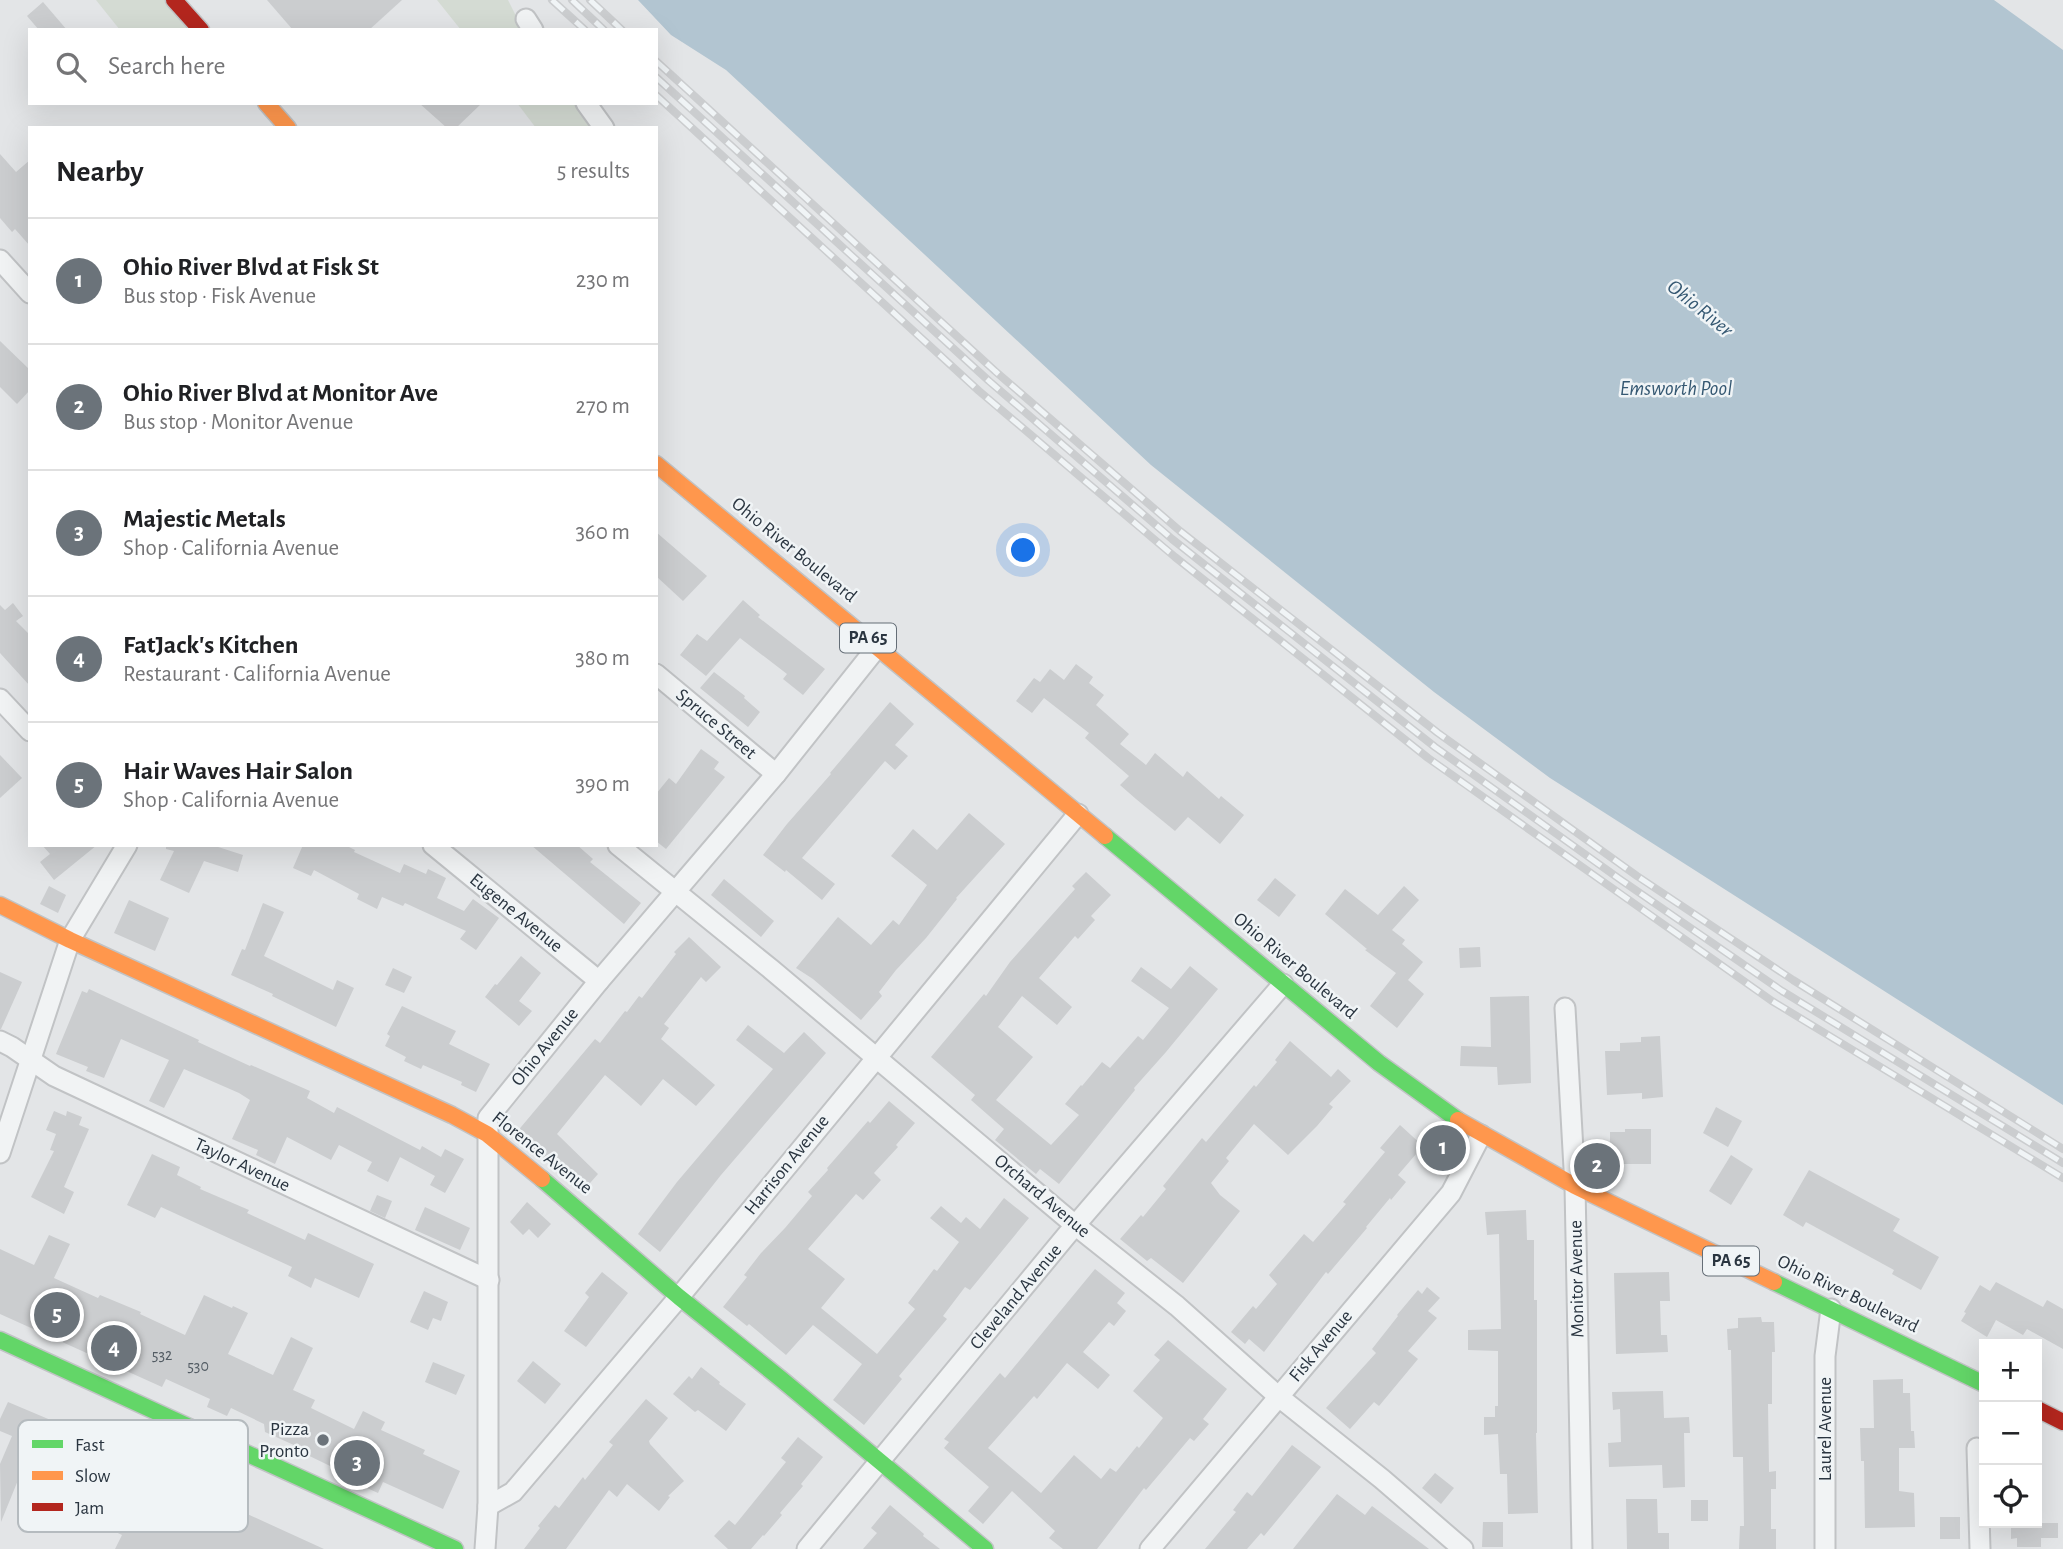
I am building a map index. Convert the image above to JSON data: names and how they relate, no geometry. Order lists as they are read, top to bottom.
{
  "streets": {
    "main road": ["Ohio River Boulevard", "PA 65", "Florence Avenue"],
    "street": [
      "Spruce Street",
      "Eugene Avenue",
      "Ohio Avenue",
      "Taylor Avenue",
      "Harrison Avenue",
      "Orchard Avenue",
      "Monitor Avenue",
      "Cleveland Avenue",
      "Fisk Avenue",
      "Laurel Avenue"
    ]
  },
  "crossings": [
    ["Ohio River Boulevard", "Ohio Avenue"],
    ["Ohio River Boulevard", "Harrison Avenue"],
    ["Ohio River Boulevard", "Monitor Avenue"],
    ["Ohio River Boulevard", "Cleveland Avenue"],
    ["Ohio River Boulevard", "Fisk Avenue"],
    ["Ohio River Boulevard", "Laurel Avenue"],
    ["Spruce Street", "Ohio Avenue"],
    ["Eugene Avenue", "Ohio Avenue"],
    ["Ohio Avenue", "Florence Avenue"],
    ["Ohio Avenue", "Taylor Avenue"],
    ["Ohio Avenue", "Harrison Avenue"],
    ["Ohio Avenue", "Orchard Avenue"],
    ["Florence Avenue", "Harrison Avenue"],
    ["Florence Avenue", "Cleveland Avenue"],
    ["Harrison Avenue", "Orchard Avenue"],
    ["Orchard Avenue", "Cleveland Avenue"],
    ["Orchard Avenue", "Fisk Avenue"]
  ],
  "water": ["Ohio River", "Emsworth Pool"],
  "places": ["Pizza Pronto"],
  "house_numbers": ["532", "530"],
  "legend": ["Fast", "Slow", "Jam"],
  "page": {
    "search": "Search here",
    "heading": ["Nearby", "5 results"],
    "list": [
      {
        "mark": "1",
        "name": "Ohio River Blvd at Fisk St",
        "note": "Bus stop · Fisk Avenue",
        "value": "230 m"
      },
      {
        "mark": "2",
        "name": "Ohio River Blvd at Monitor Ave",
        "note": "Bus stop · Monitor Avenue",
        "value": "270 m"
      },
      {
        "mark": "3",
        "name": "Majestic Metals",
        "note": "Shop · California Avenue",
        "value": "360 m"
      },
      {
        "mark": "4",
        "name": "FatJack's Kitchen",
        "note": "Restaurant · California Avenue",
        "value": "380 m"
      },
      {
        "mark": "5",
        "name": "Hair Waves Hair Salon",
        "note": "Shop · California Avenue",
        "value": "390 m"
      }
    ],
    "pins": [
      "1",
      "2",
      "5",
      "4",
      "3"
    ],
    "map_buttons": ["+", "−"]
  }
}
